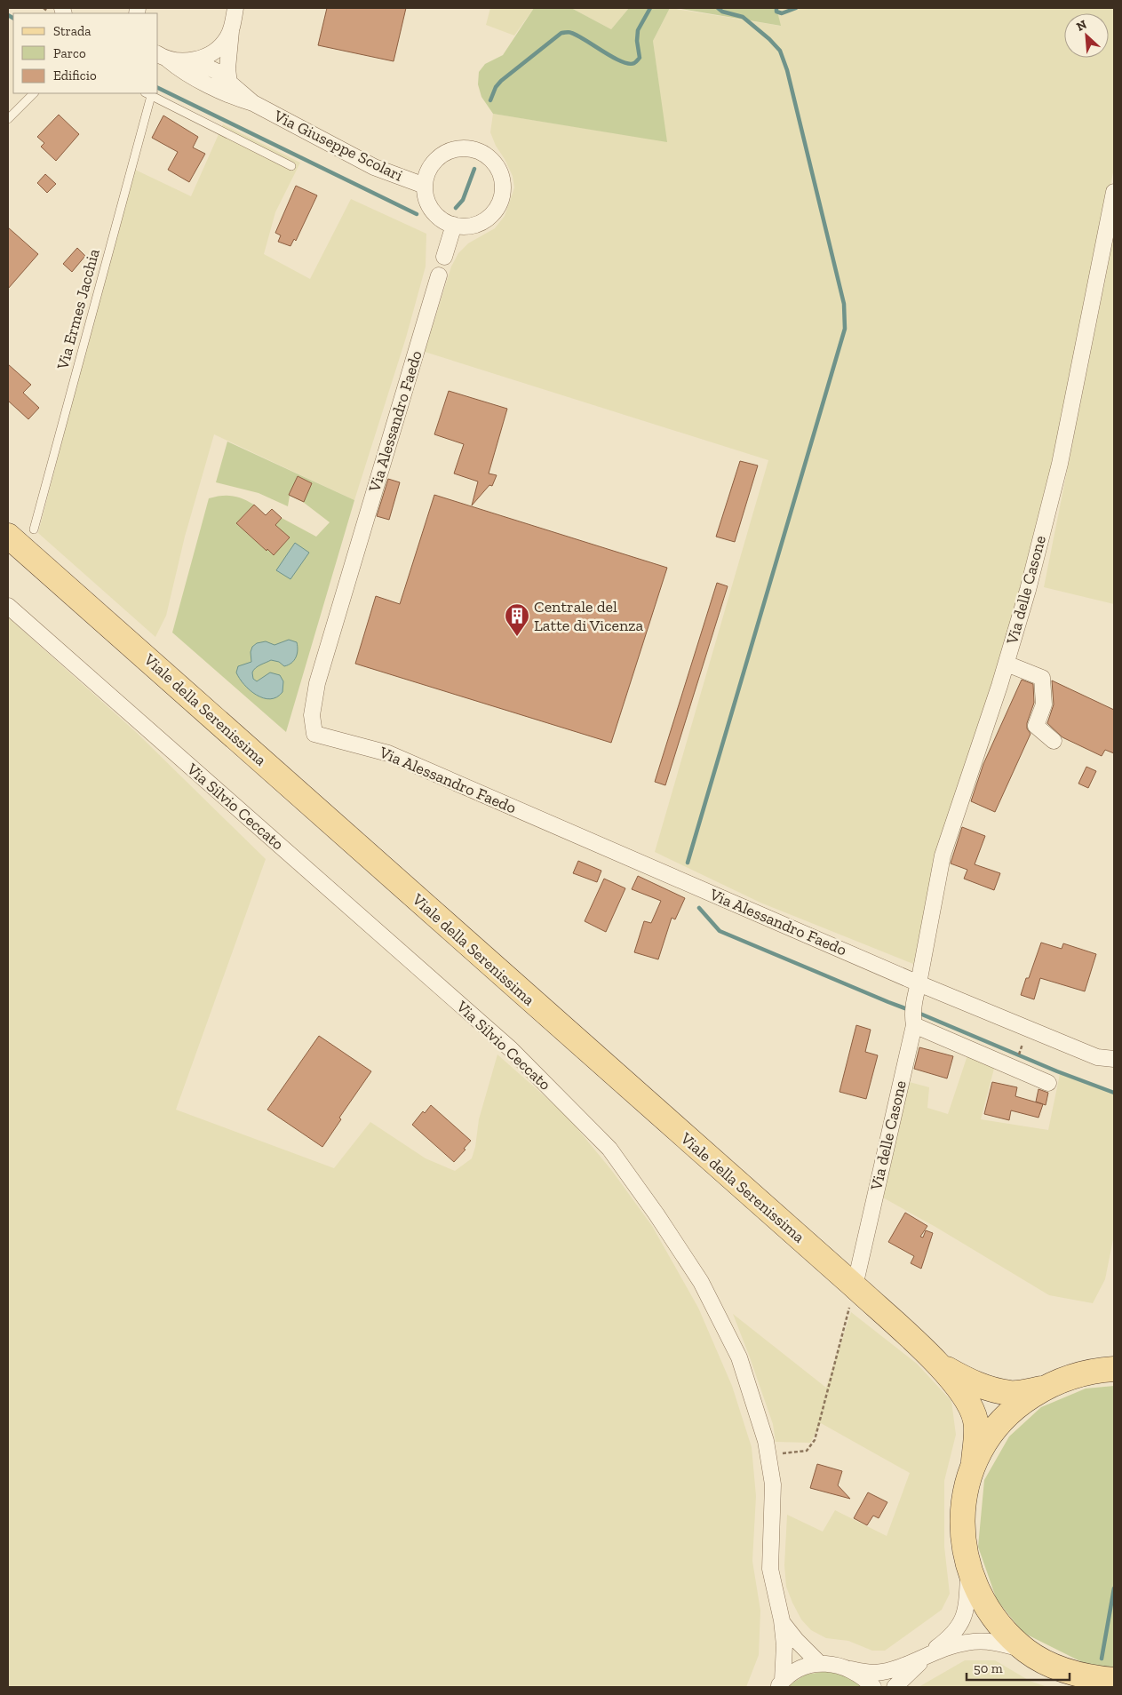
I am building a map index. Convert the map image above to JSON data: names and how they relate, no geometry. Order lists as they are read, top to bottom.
{
  "streets": {
    "main road": ["Viale della Serenissima"],
    "street": [
      "Via Giuseppe Scolari",
      "Via Alessandro Faedo",
      "Via delle Casone",
      "Via Silvio Ceccato"
    ],
    "lane": ["Via Ermes Jacchia"]
  },
  "crossings": [
    ["Via Alessandro Faedo", "Via delle Casone"],
    ["Via delle Casone", "Viale della Serenissima"]
  ],
  "places": {
    "building": ["Centrale del Latte di Vicenza"]
  },
  "legend": ["Strada", "Parco", "Edificio"],
  "scale_bar": "50 m",
  "north": "top left"
}
